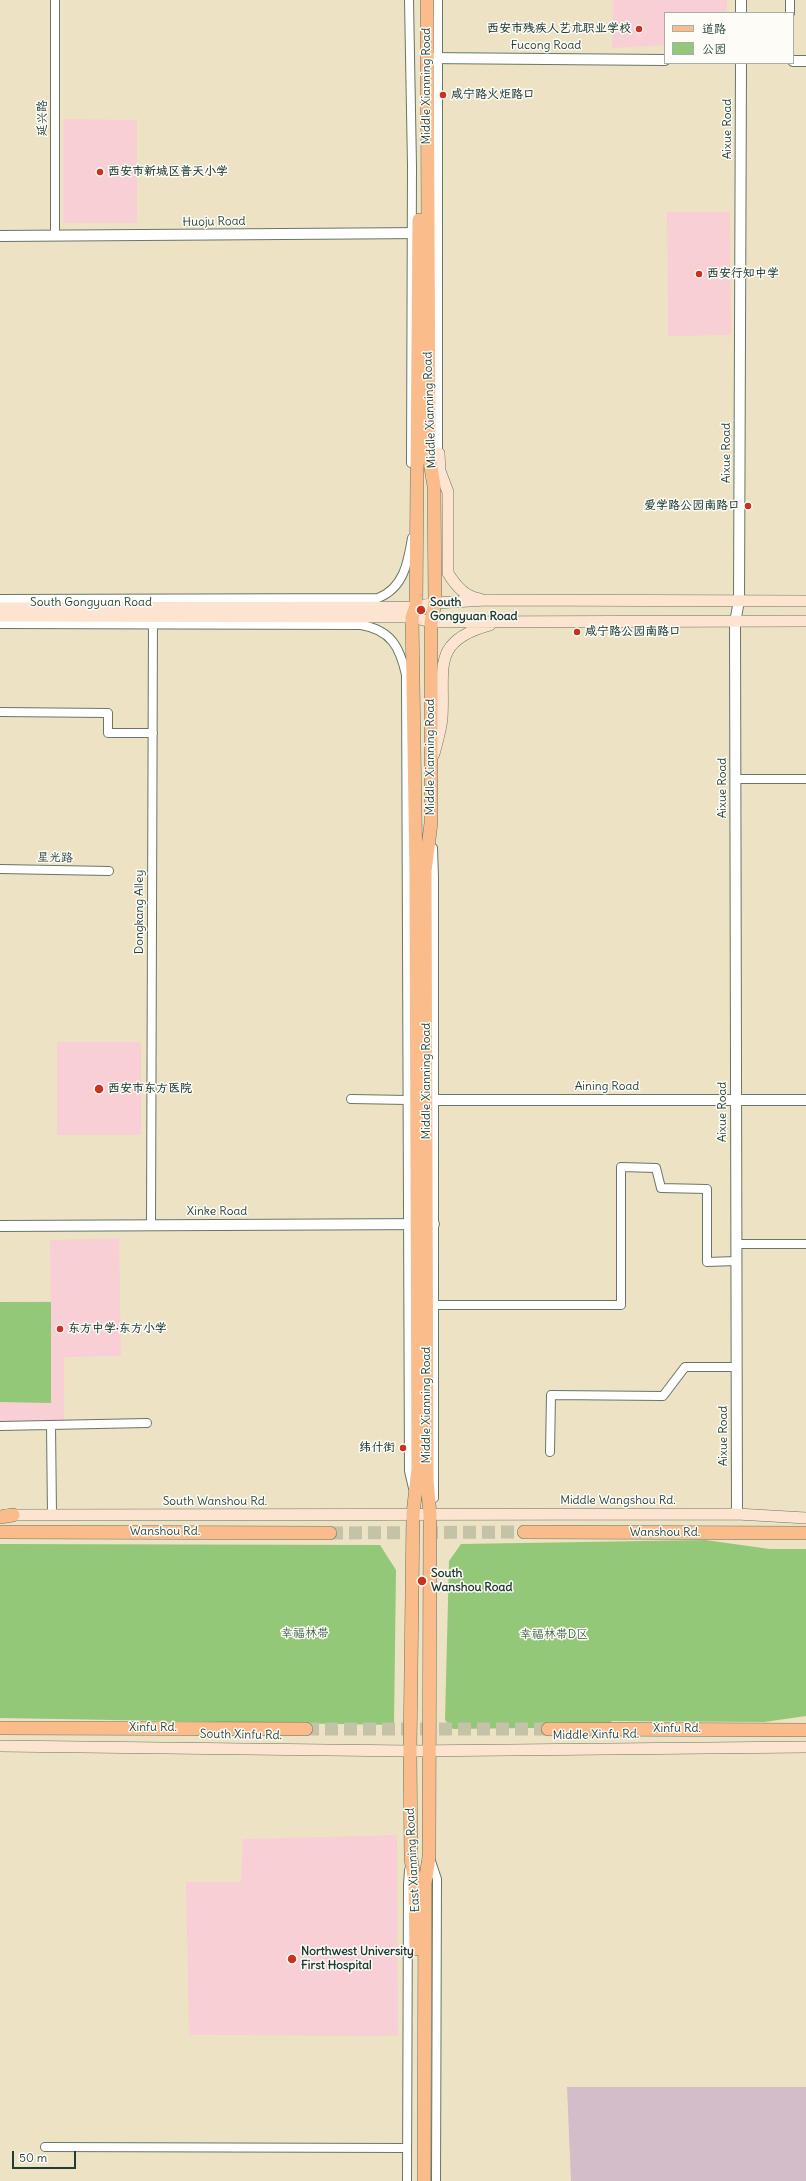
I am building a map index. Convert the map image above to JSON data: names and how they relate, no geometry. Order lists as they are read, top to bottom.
{
  "streets": {
    "main road": [
      "Middle Xianning Road",
      "South Gongyuan Road",
      "Middle Wangshou Rd.",
      "South Wanshou Rd.",
      "Wanshou Rd.",
      "Xinfu Rd.",
      "South Xinfu Rd.",
      "Middle Xinfu Rd.",
      "East Xianning Road"
    ],
    "street": [
      "Fucong Road",
      "延兴路",
      "Aixue Road",
      "Huoju Road",
      "星光路",
      "Dongkang Alley",
      "Aining Road",
      "Xinke Road"
    ]
  },
  "crossings": [
    ["Fucong Road", "Middle Xianning Road"],
    ["Middle Xianning Road", "Huoju Road"],
    ["Middle Xianning Road", "South Gongyuan Road"],
    ["Middle Xianning Road", "Aining Road"],
    ["Middle Xianning Road", "Xinke Road"],
    ["Middle Xianning Road", "Middle Wangshou Rd."],
    ["Middle Xianning Road", "South Wanshou Rd."],
    ["Middle Xianning Road", "East Xianning Road"],
    ["延兴路", "Huoju Road"],
    ["Aixue Road", "South Gongyuan Road"],
    ["Aixue Road", "Aining Road"],
    ["Aixue Road", "Middle Wangshou Rd."],
    ["South Gongyuan Road", "Dongkang Alley"],
    ["Dongkang Alley", "Xinke Road"],
    ["Middle Wangshou Rd.", "South Wanshou Rd."],
    ["Middle Wangshou Rd.", "East Xianning Road"],
    ["South Wanshou Rd.", "East Xianning Road"],
    ["South Xinfu Rd.", "Middle Xinfu Rd."],
    ["South Xinfu Rd.", "East Xianning Road"],
    ["Middle Xinfu Rd.", "East Xianning Road"]
  ],
  "parks": ["幸福林带", "幸福林带D区"],
  "places": [
    "西安市残疾人艺术职业学校",
    "咸宁路火炬路口",
    "西安市新城区普天小学",
    "西安行知中学",
    "爱学路公园南路口",
    "South Gongyuan Road",
    "咸宁路公园南路口",
    "西安市东方医院",
    "东方中学·东方小学",
    "纬什街",
    "South Wanshou Road",
    "Northwest University First Hospital"
  ],
  "legend": ["道路", "公园"],
  "scale_bar": "50 m"
}
